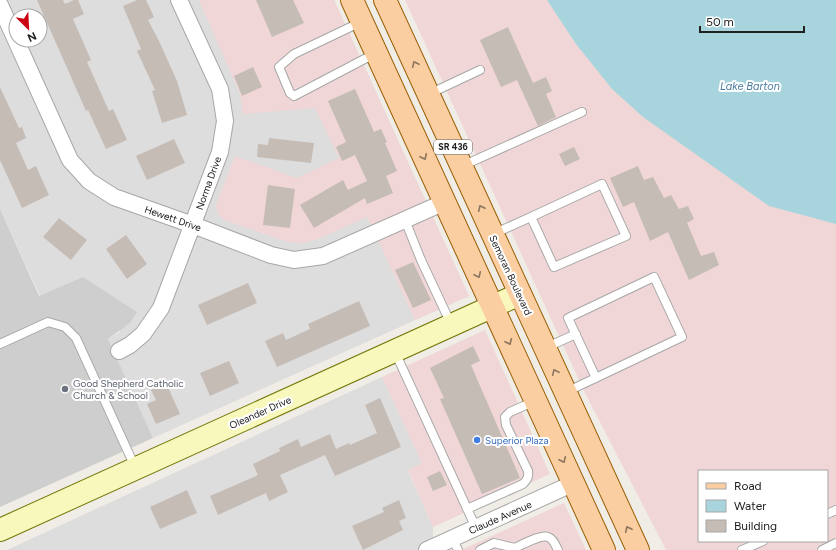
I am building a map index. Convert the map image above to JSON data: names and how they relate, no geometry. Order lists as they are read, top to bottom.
{
  "streets": {
    "main road": ["SR 436", "Semoran Boulevard"],
    "street": [
      "Norma Drive",
      "Hewett Drive",
      "Oleander Drive",
      "Claude Avenue"
    ]
  },
  "crossings": [
    ["SR 436", "Hewett Drive"],
    ["SR 436", "Oleander Drive"],
    ["SR 436", "Claude Avenue"],
    ["Norma Drive", "Hewett Drive"],
    ["Semoran Boulevard", "Oleander Drive"]
  ],
  "water": ["Lake Barton"],
  "places": ["Good Shepherd Catholic Church & School", "Superior Plaza"],
  "legend": ["Road", "Water", "Building"],
  "scale_bar": "50 m",
  "north": "bottom right"
}
